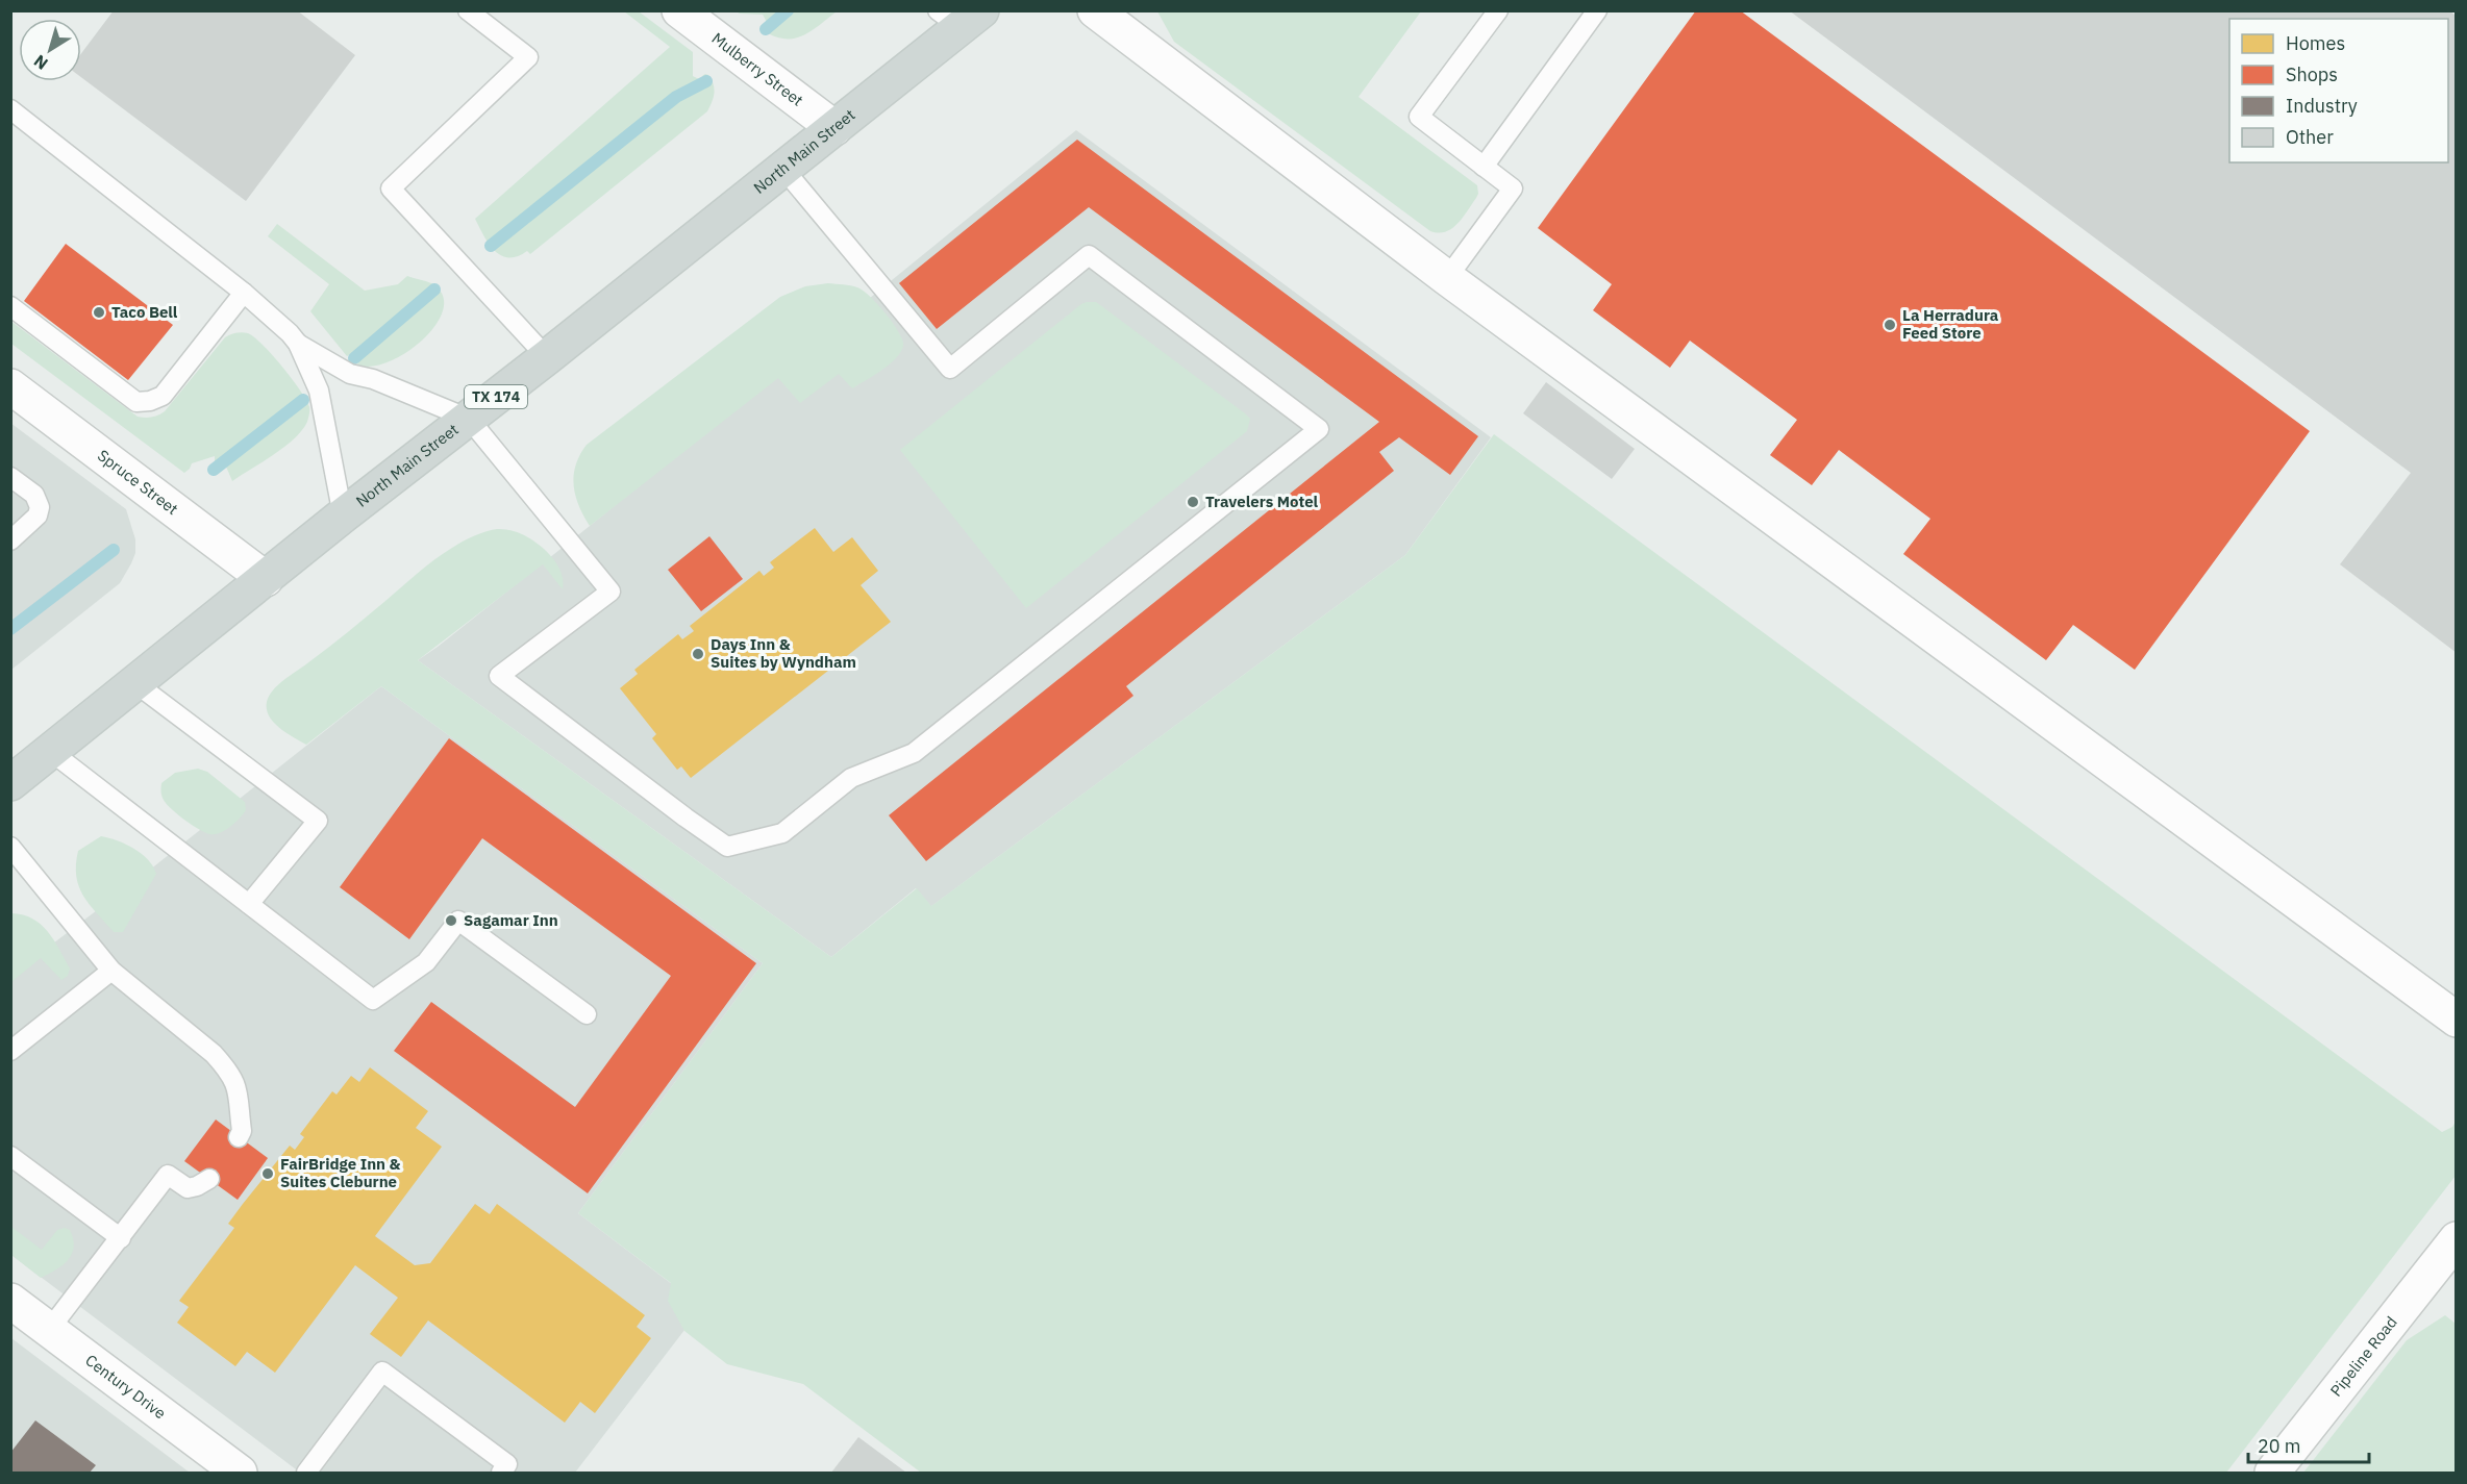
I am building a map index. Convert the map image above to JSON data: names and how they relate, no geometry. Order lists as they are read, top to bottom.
{
  "streets": {
    "main road": ["North Main Street", "TX 174"],
    "street": [
      "Mulberry Street",
      "Spruce Street",
      "Pipeline Road",
      "Century Drive"
    ]
  },
  "crossings": [
    ["Mulberry Street", "North Main Street"],
    ["North Main Street", "Spruce Street"]
  ],
  "places": [
    "Taco Bell",
    "La Herradura Feed Store",
    "Travelers Motel",
    "Days Inn & Suites by Wyndham",
    "Sagamar Inn",
    "FairBridge Inn & Suites Cleburne"
  ],
  "legend": [
    "Homes",
    "Shops",
    "Industry",
    "Other"
  ],
  "scale_bar": "20 m",
  "north": "bottom left"
}
